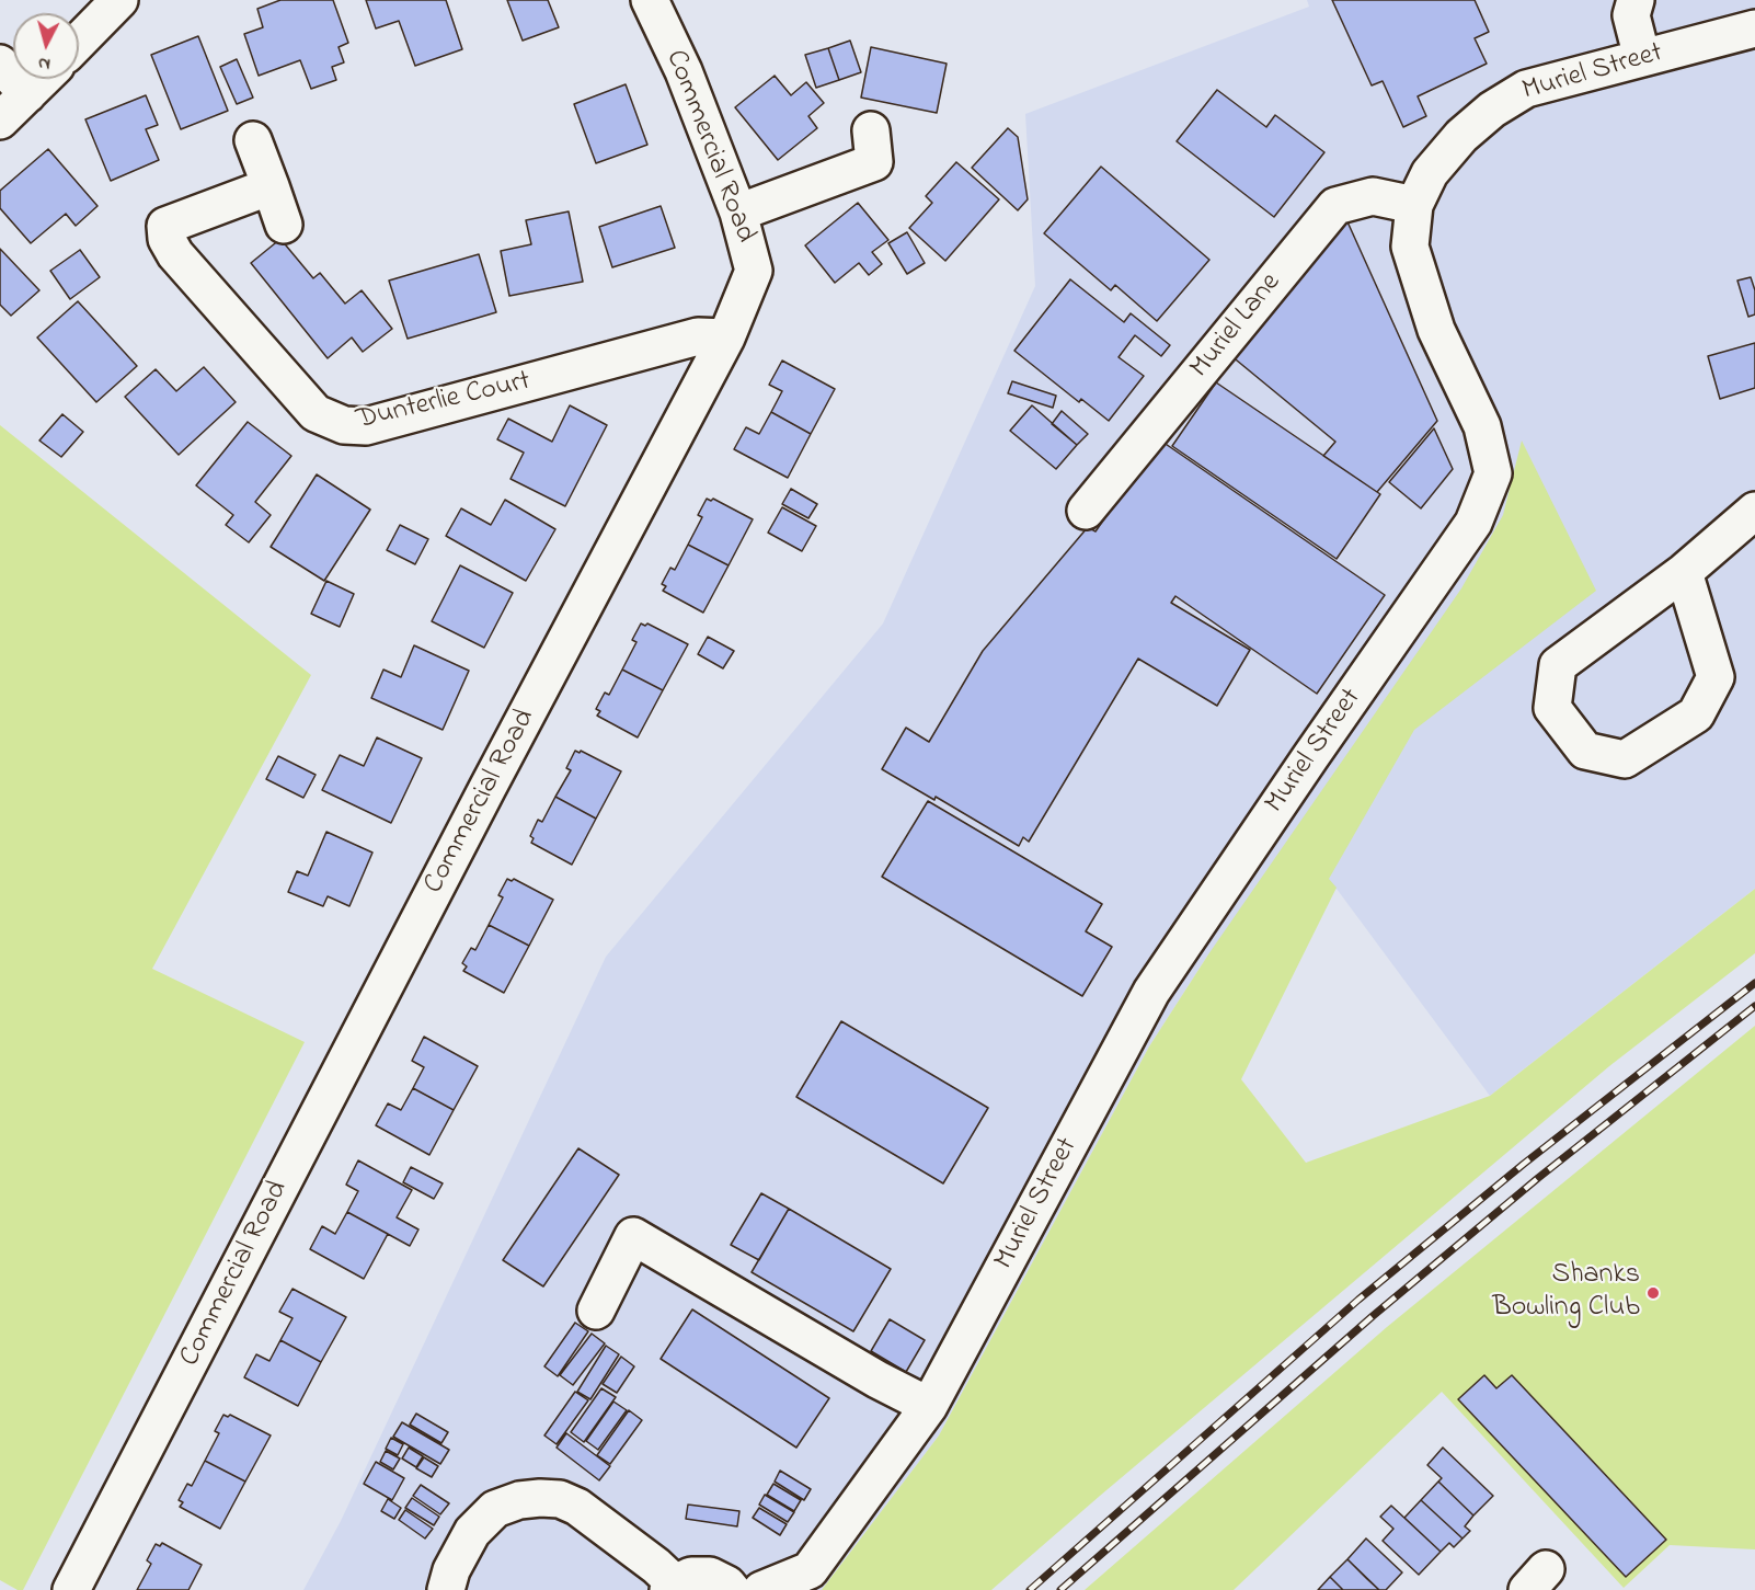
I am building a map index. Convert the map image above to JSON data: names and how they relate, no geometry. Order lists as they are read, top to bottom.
{
  "streets": {
    "street": [
      "Muriel Street",
      "Commercial Road",
      "Muriel Lane",
      "Dunterlie Court"
    ]
  },
  "crossings": [
    ["Muriel Street", "Muriel Lane"],
    ["Commercial Road", "Dunterlie Court"]
  ],
  "places": ["Shanks Bowling Club"],
  "north": "bottom"
}
